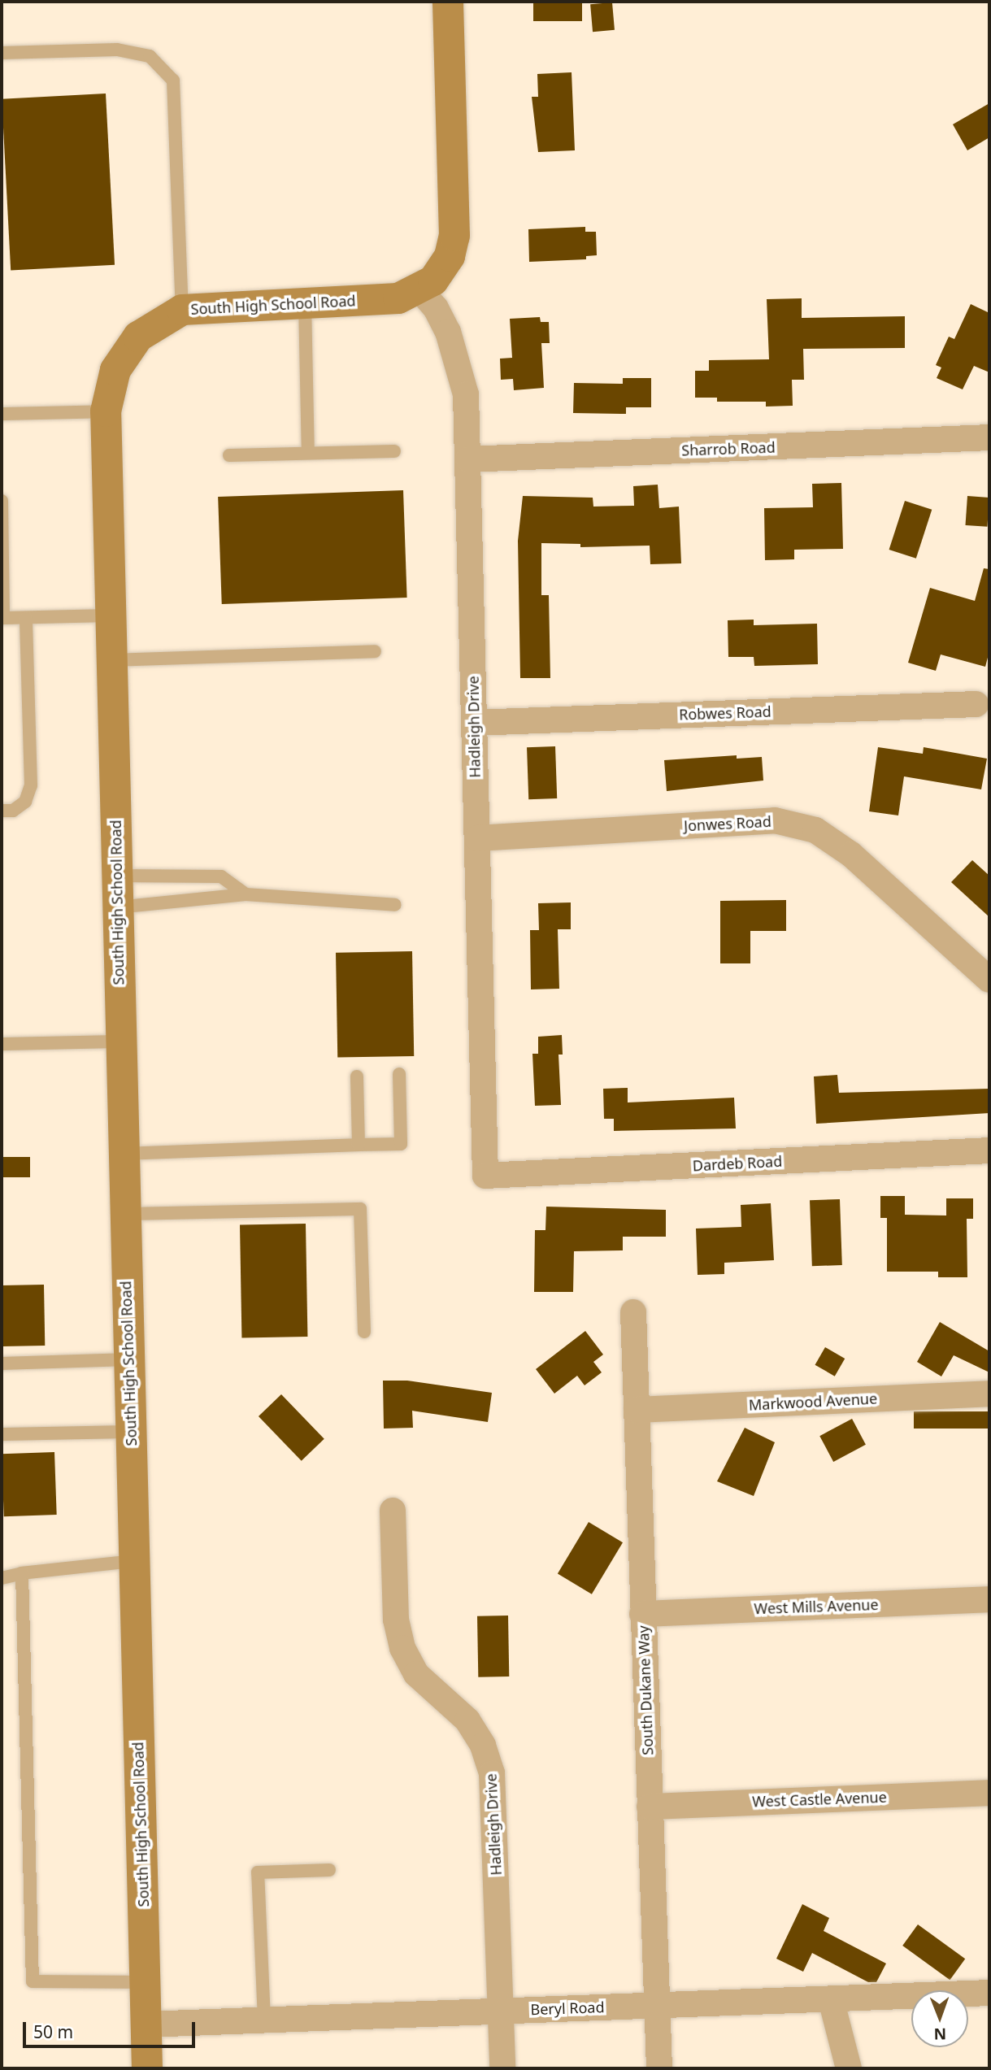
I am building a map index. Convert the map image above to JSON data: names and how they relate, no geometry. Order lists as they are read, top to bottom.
{
  "streets": {
    "street": [
      "South High School Road",
      "Sharrob Road",
      "Robwes Road",
      "Hadleigh Drive",
      "Jonwes Road",
      "Dardeb Road",
      "Markwood Avenue",
      "West Mills Avenue",
      "South Dukane Way",
      "West Castle Avenue",
      "Beryl Road"
    ]
  },
  "crossings": [
    ["South High School Road", "Hadleigh Drive"],
    ["South High School Road", "Beryl Road"],
    ["Sharrob Road", "Hadleigh Drive"],
    ["Robwes Road", "Hadleigh Drive"],
    ["Hadleigh Drive", "Jonwes Road"],
    ["Hadleigh Drive", "Dardeb Road"],
    ["Hadleigh Drive", "Beryl Road"],
    ["Markwood Avenue", "South Dukane Way"],
    ["West Mills Avenue", "South Dukane Way"],
    ["South Dukane Way", "West Castle Avenue"],
    ["South Dukane Way", "Beryl Road"]
  ],
  "scale_bar": "50 m",
  "north": "bottom"
}
